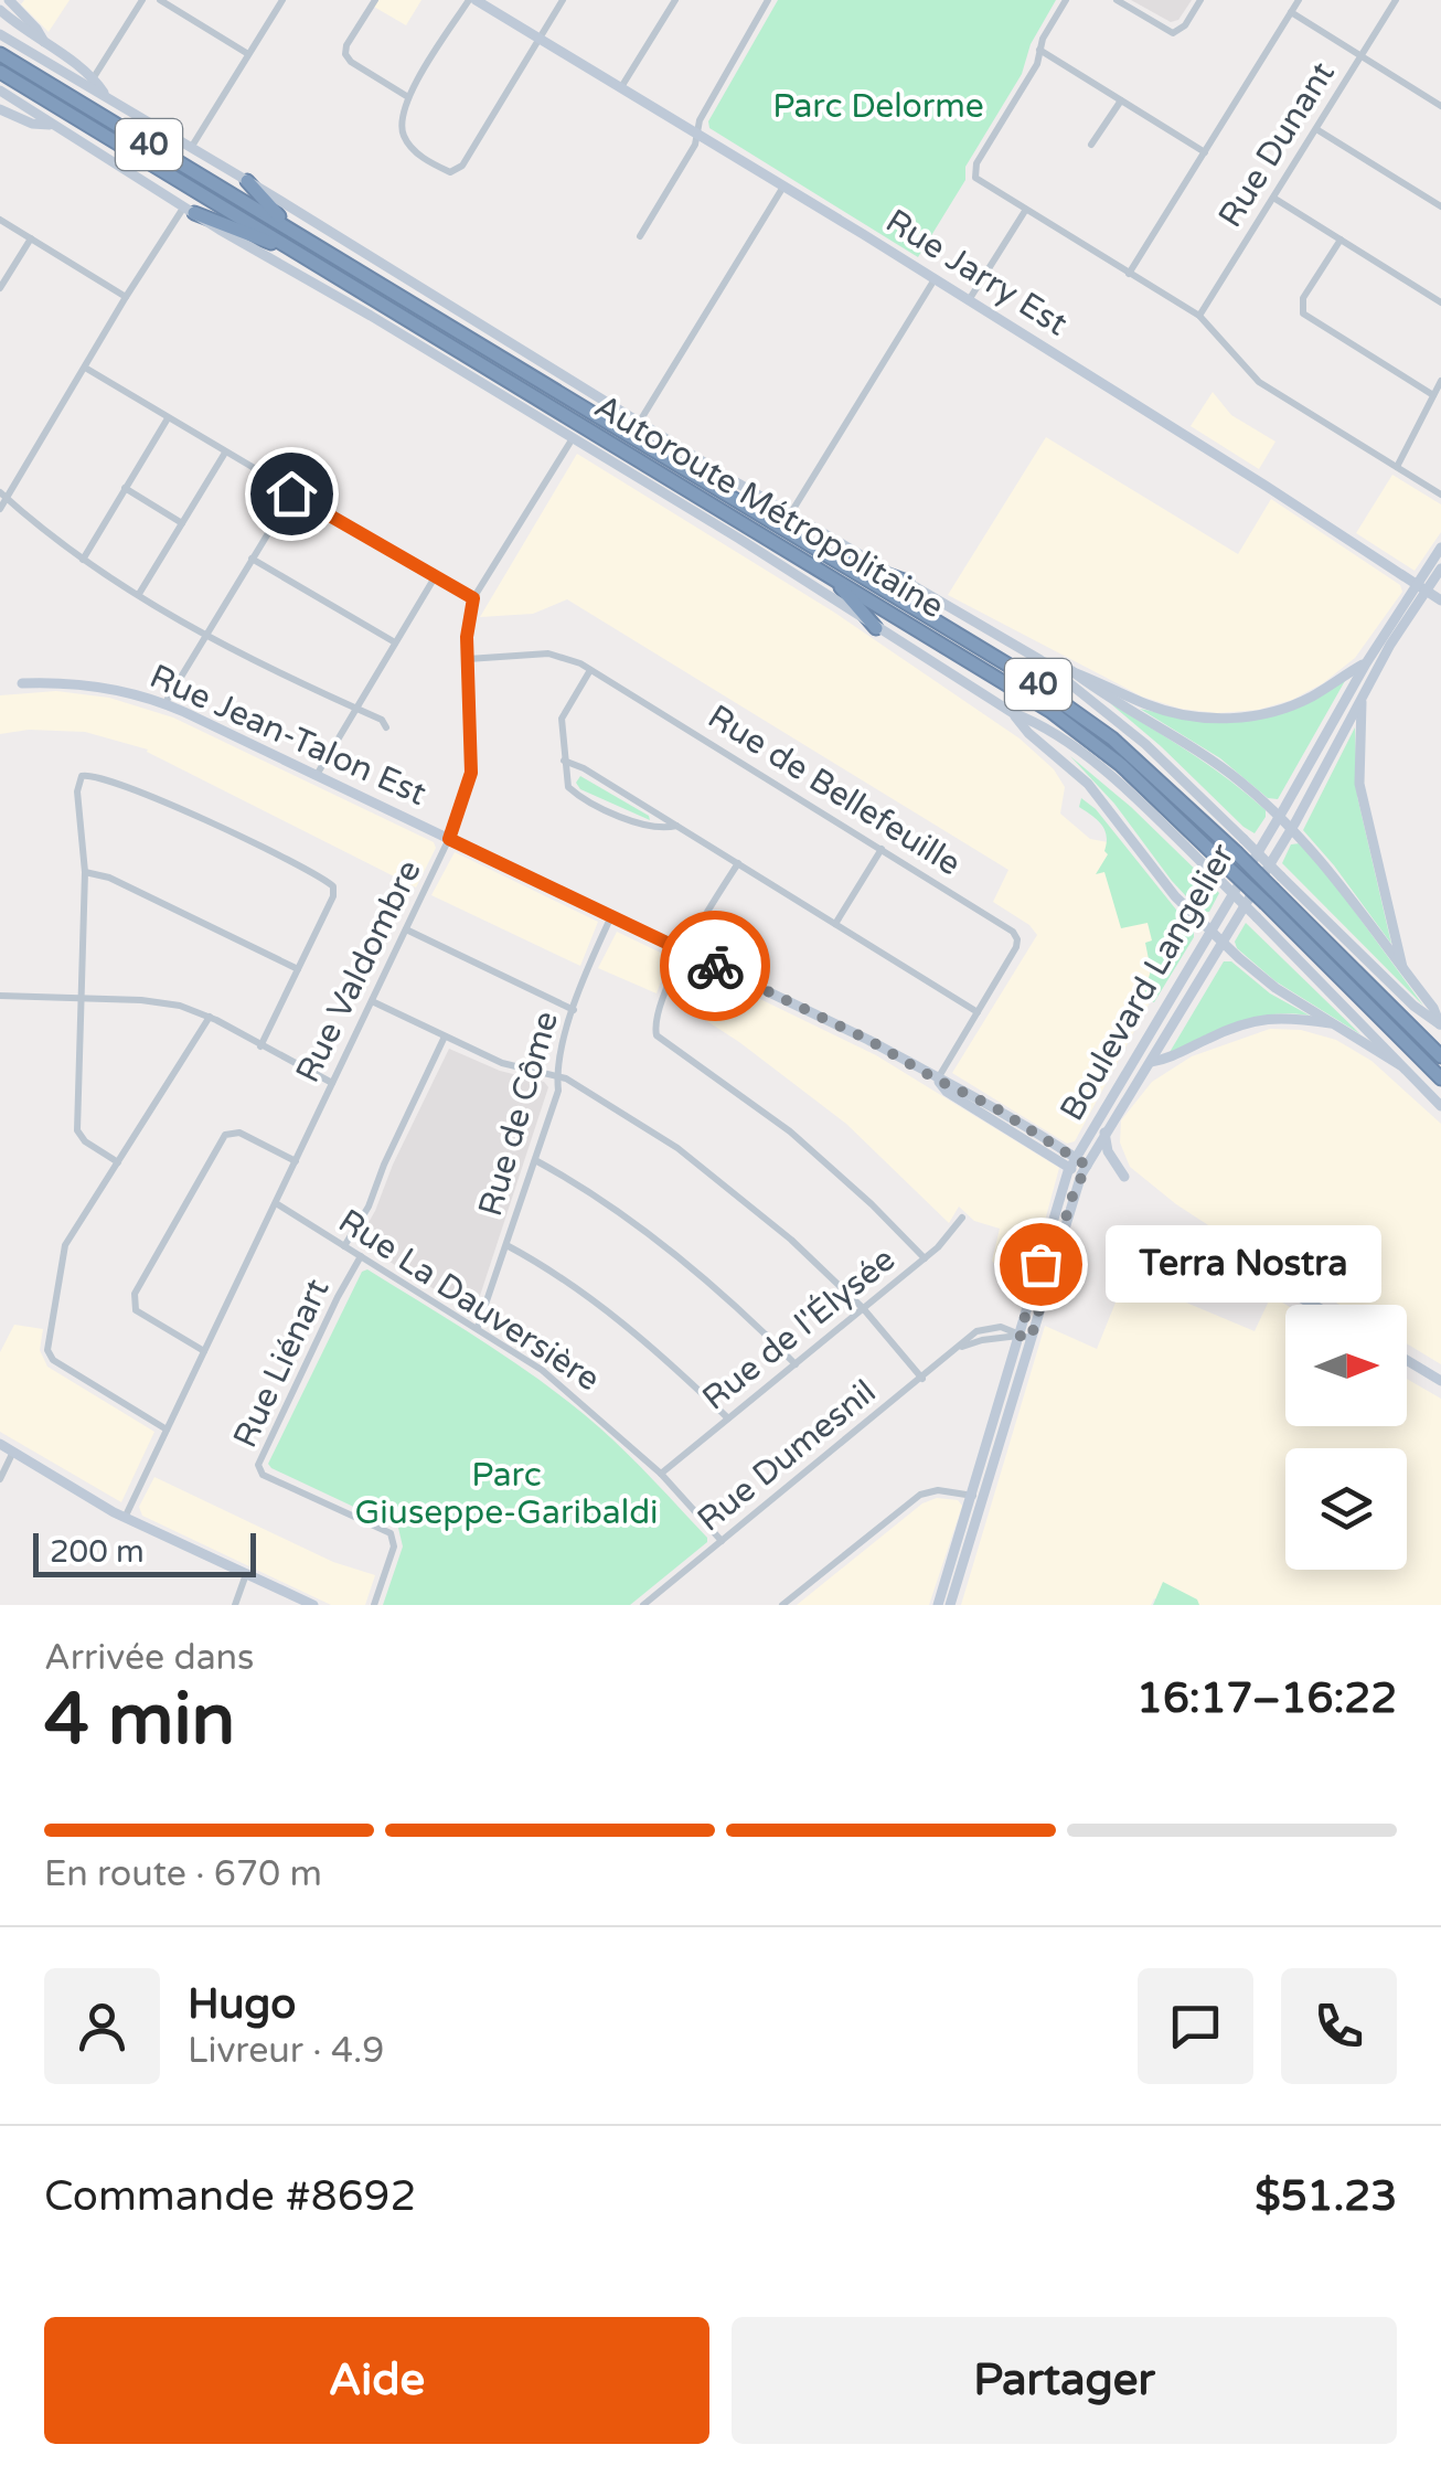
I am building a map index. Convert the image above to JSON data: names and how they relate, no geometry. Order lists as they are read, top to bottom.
{
  "streets": {
    "highway": ["40", "Autoroute Métropolitaine"],
    "main road": ["Rue Jarry Est", "Rue Jean-Talon Est", "Boulevard Langelier"],
    "street": [
      "Rue Dunant",
      "Rue de Bellefeuille",
      "Rue Valdombre",
      "Rue de Côme",
      "Rue La Dauversière",
      "Rue de l'Élysée",
      "Rue Liénart",
      "Rue Dumesnil"
    ]
  },
  "crossings": [
    ["Rue Jarry Est", "Boulevard Langelier"],
    ["Rue Jean-Talon Est", "Rue de Bellefeuille"],
    ["Rue Jean-Talon Est", "Rue Valdombre"],
    ["Rue Jean-Talon Est", "Boulevard Langelier"],
    ["Rue Jean-Talon Est", "Rue de Côme"],
    ["Rue de Bellefeuille", "Rue Valdombre"],
    ["Rue Valdombre", "Rue La Dauversière"],
    ["Boulevard Langelier", "Rue Dumesnil"],
    ["Rue de Côme", "Rue La Dauversière"],
    ["Rue La Dauversière", "Rue de l'Élysée"],
    ["Rue La Dauversière", "Rue Liénart"],
    ["Rue La Dauversière", "Rue Dumesnil"]
  ],
  "parks": ["Parc Delorme", "Parc Giuseppe-Garibaldi"],
  "places": ["Terra Nostra"],
  "scale_bar": "200 m",
  "north": "right",
  "page": {
    "bubble": "Terra Nostra",
    "scale": "200 m",
    "heading": ["4 min", "Arrivée dans", "16:17–16:22"],
    "panel": [
      "Hugo",
      "Livreur · 4.9",
      "Commande #8692",
      "$51.23"
    ],
    "bar": "En route · 670 m",
    "buttons": ["Aide", "Partager"]
  }
}
